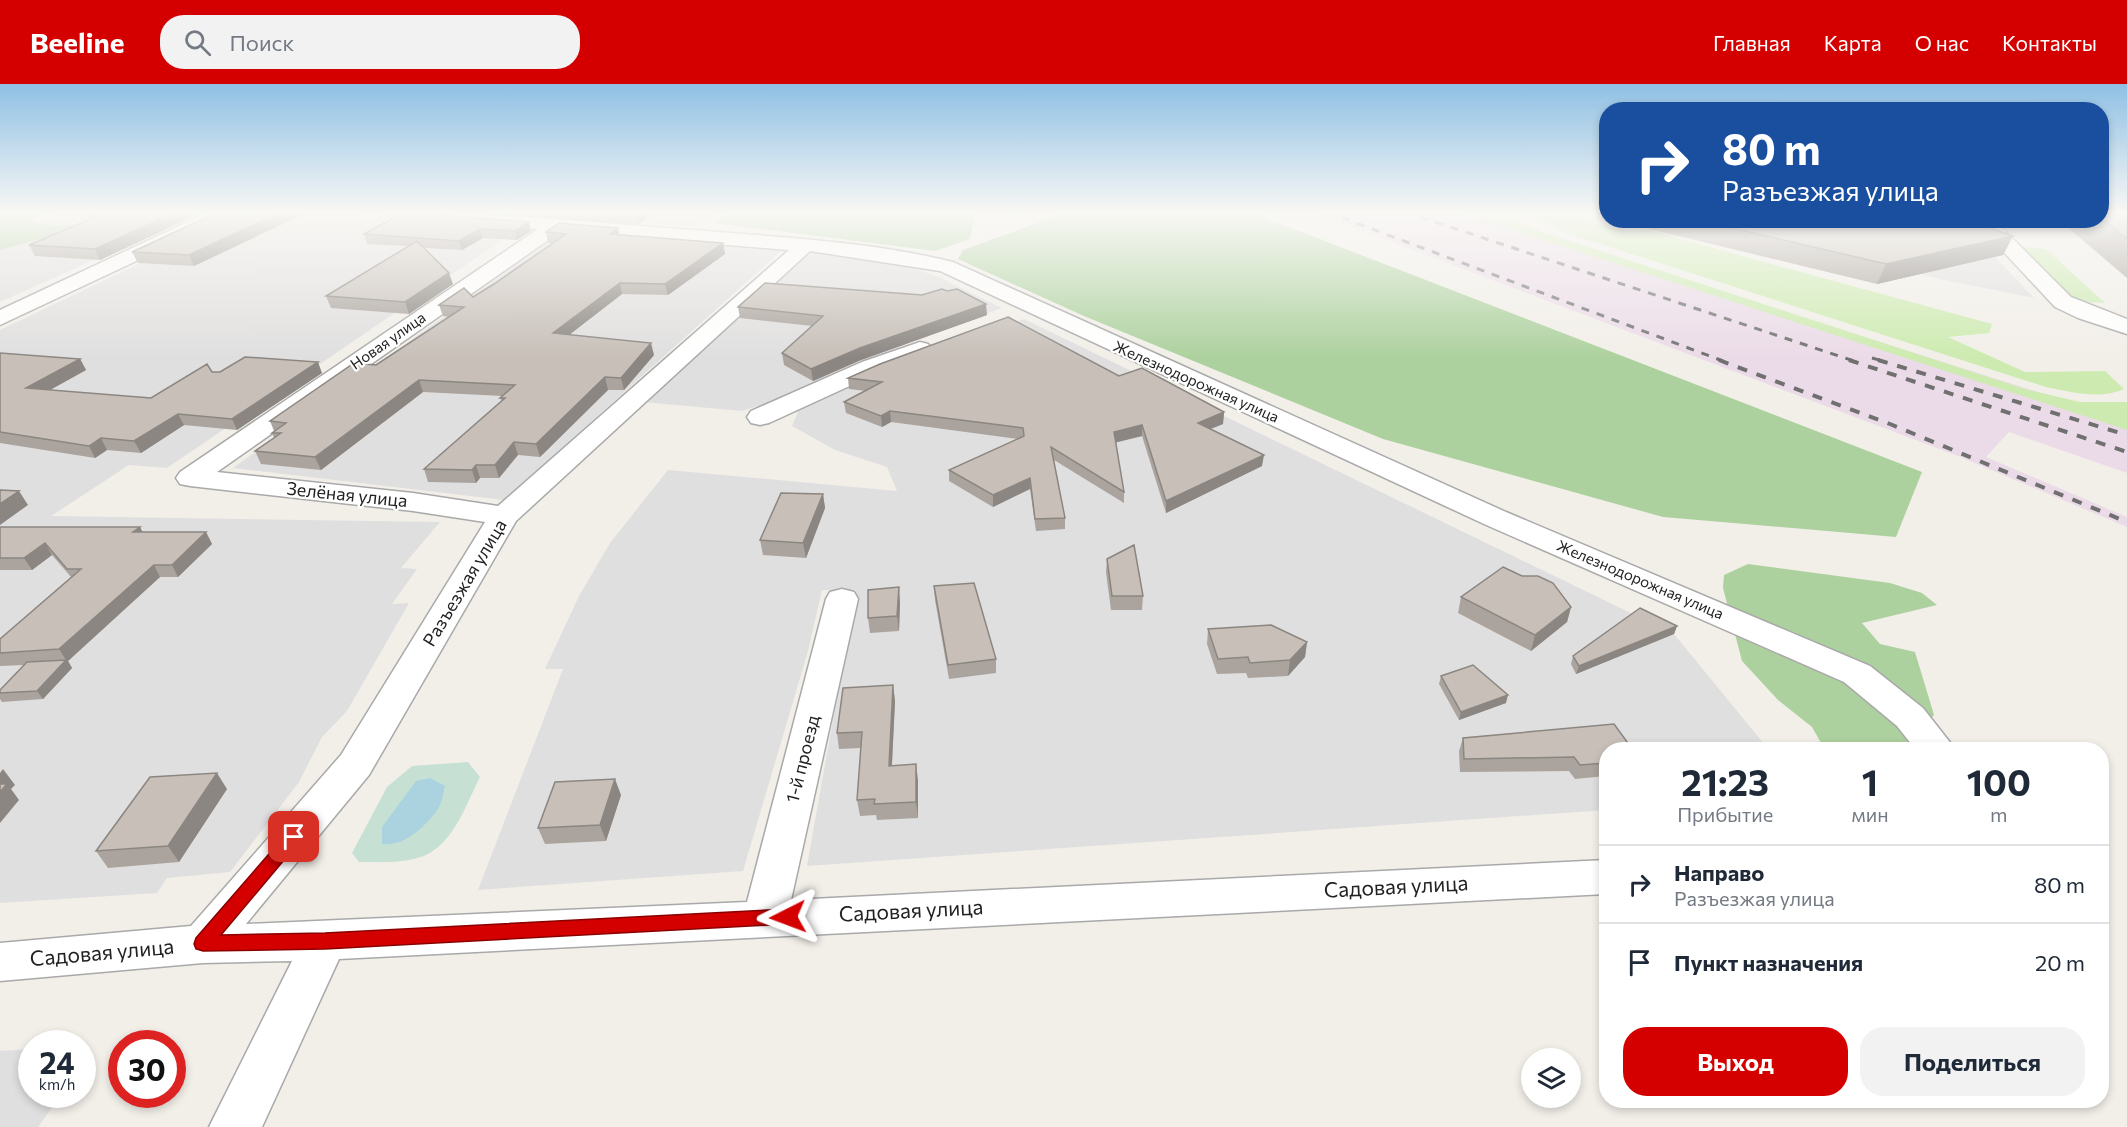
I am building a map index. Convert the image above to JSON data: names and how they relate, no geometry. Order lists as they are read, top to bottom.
{
  "streets": {
    "street": [
      "Новая улица",
      "Железнодорожная улица",
      "Зелёная улица",
      "Разъезжая улица",
      "1-й проезд",
      "Садовая улица"
    ]
  },
  "crossings": [
    ["Новая улица", "Зелёная улица"],
    ["Зелёная улица", "Разъезжая улица"],
    ["Разъезжая улица", "Садовая улица"],
    ["1-й проезд", "Садовая улица"]
  ],
  "page": {
    "header": "Beeline",
    "search": "Поиск",
    "nav": [
      "Главная",
      "Карта",
      "О нас",
      "Контакты"
    ],
    "turn": ["80 m", "Разъезжая улица"],
    "eta": [
      "21:23",
      "Прибытие",
      "1",
      "мин",
      "100",
      "m"
    ],
    "list": [
      {
        "name": "Направо",
        "note": "Разъезжая улица",
        "value": "80 m"
      },
      {
        "name": "Пункт назначения",
        "value": "20 m"
      }
    ],
    "buttons": ["Выход", "Поделиться"],
    "speed": "24 km/h",
    "limit": "30"
  }
}
